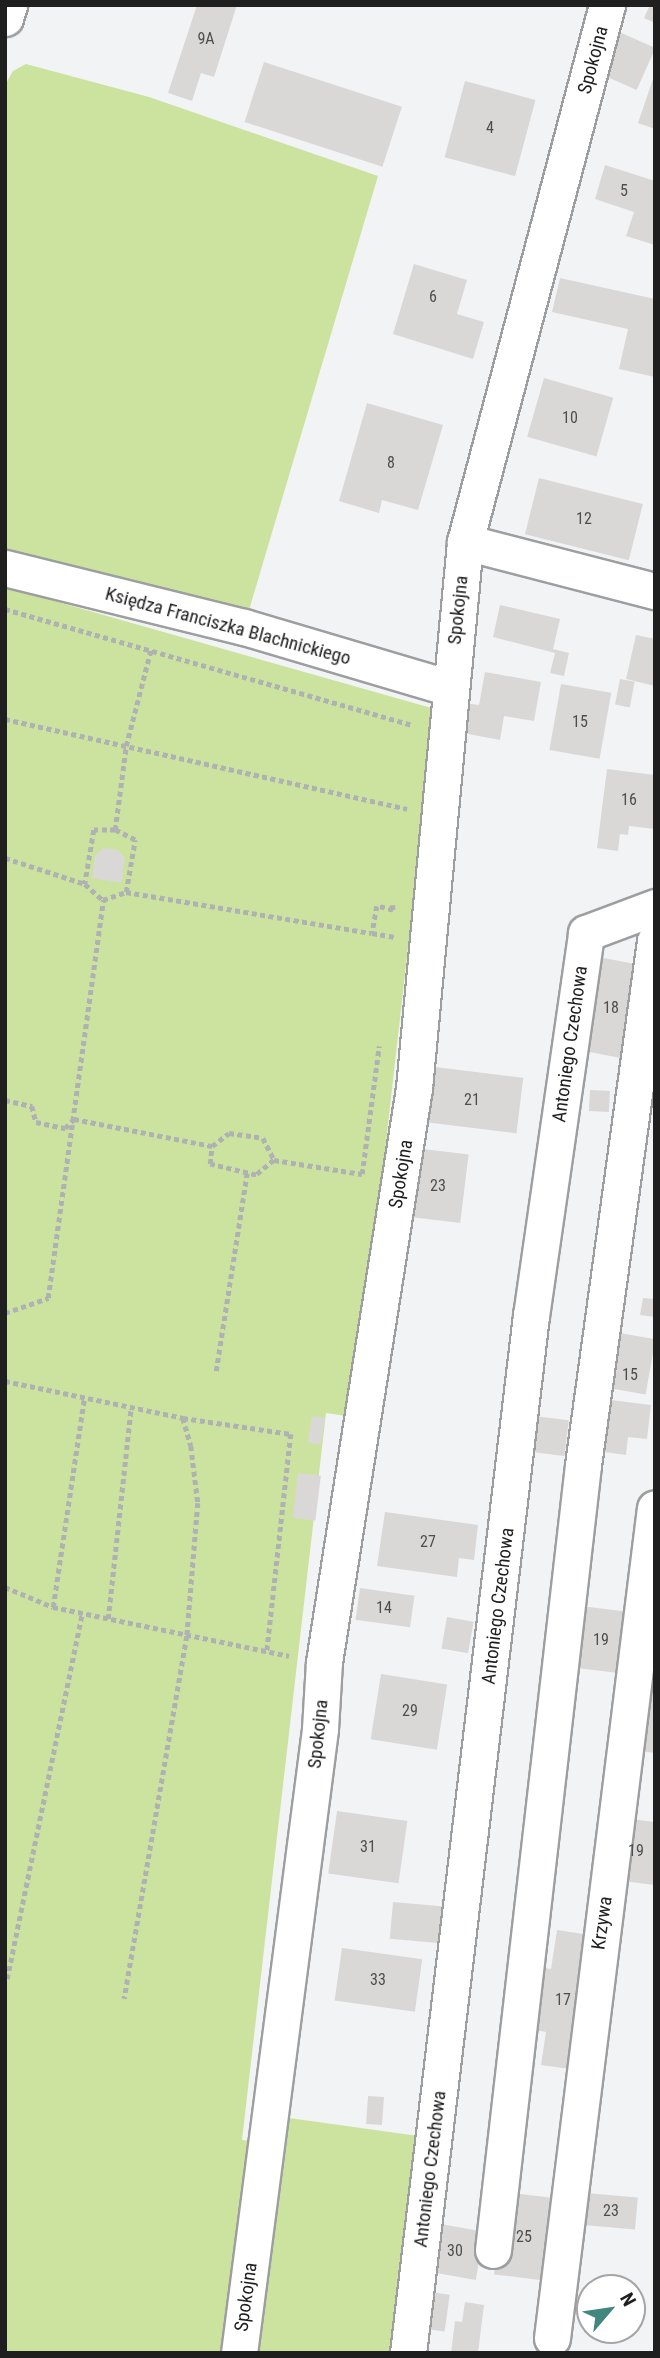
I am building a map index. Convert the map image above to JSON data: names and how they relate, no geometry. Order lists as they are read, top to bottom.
{
  "streets": {
    "street": [
      "Spokojna",
      "Księdza Franciszka Blachnickiego",
      "Antoniego Czechowa",
      "Krzywa"
    ]
  },
  "crossings": [
    ["Spokojna", "Księdza Franciszka Blachnickiego"]
  ],
  "house_numbers": [
    "9A",
    "4",
    "5",
    "6",
    "10",
    "8",
    "12",
    "15",
    "16",
    "18",
    "21",
    "23",
    "15",
    "27",
    "14",
    "19",
    "29",
    "31",
    "19",
    "33",
    "17",
    "23",
    "25",
    "30"
  ],
  "north": "top right"
}
